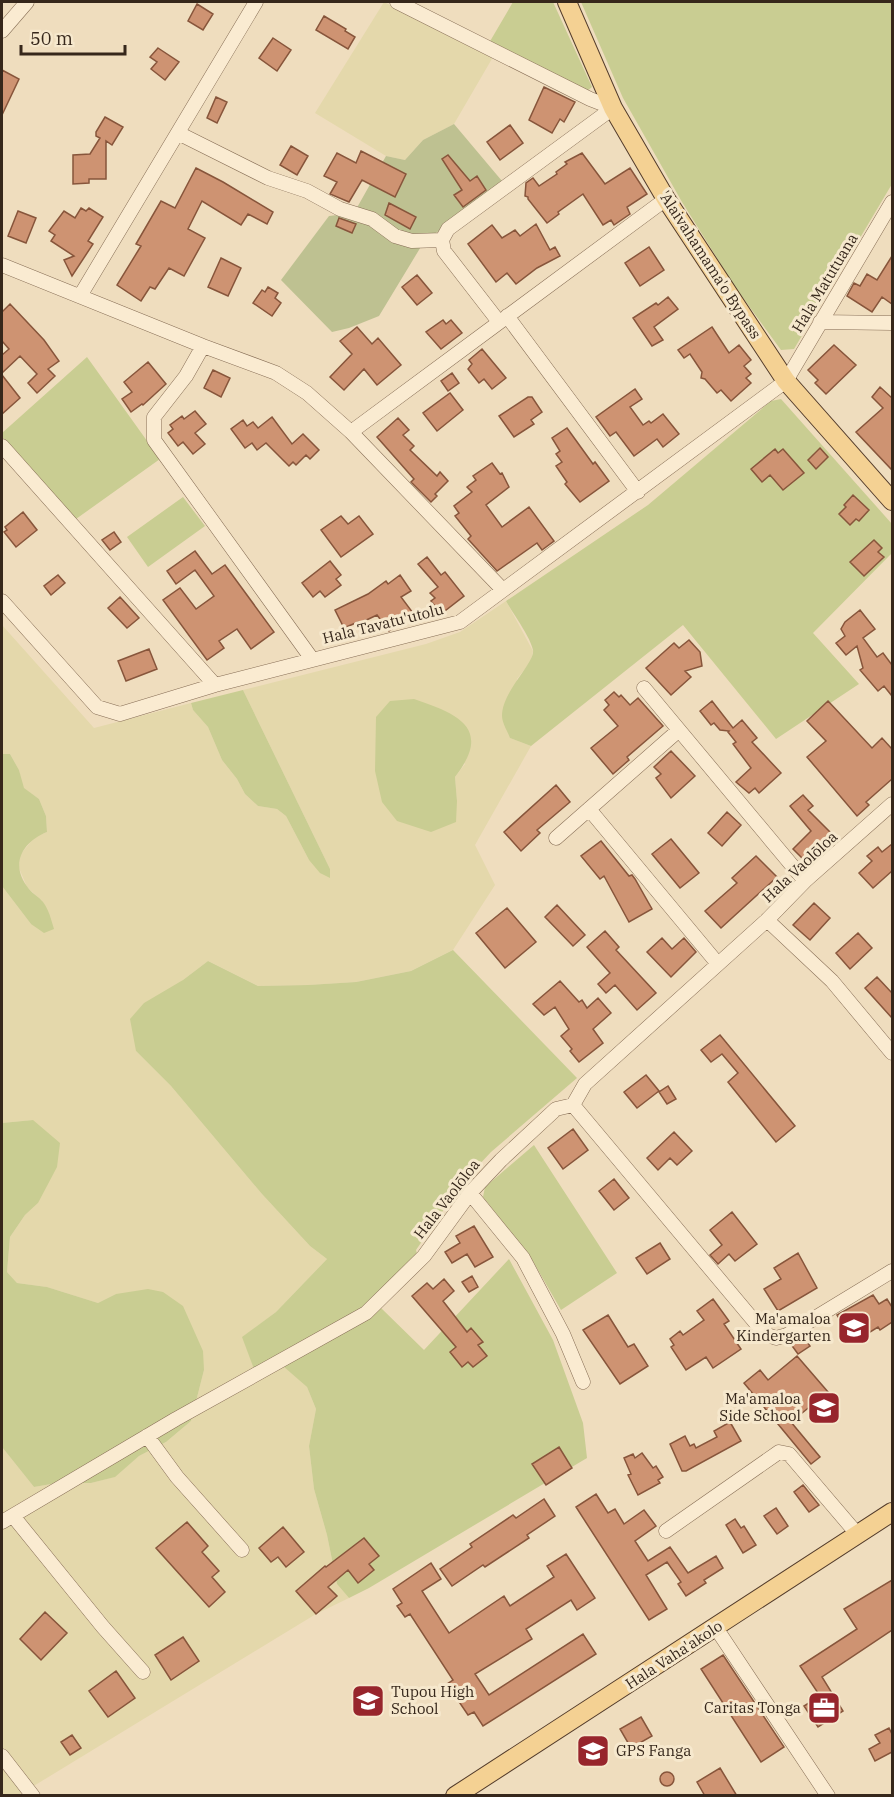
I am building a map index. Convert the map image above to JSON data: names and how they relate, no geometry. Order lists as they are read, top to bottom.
{
  "streets": {
    "main road": ["'Alaivahamama'o Bypass", "Hala Vaha'akolo"],
    "street": ["Hala Matutuana", "Hala Tavatu'utolu", "Hala Vaolōloa"]
  },
  "crossings": [
    ["'Alaivahamama'o Bypass", "Hala Matutuana"],
    ["'Alaivahamama'o Bypass", "Hala Tavatu'utolu"],
    ["Hala Matutuana", "Hala Tavatu'utolu"]
  ],
  "places": {
    "school or university": [
      "Ma'amaloa Kindergarten",
      "Ma'amaloa Side School",
      "Tupou High School",
      "GPS Fanga"
    ],
    "office": ["Caritas Tonga"]
  },
  "scale_bar": "50 m"
}
